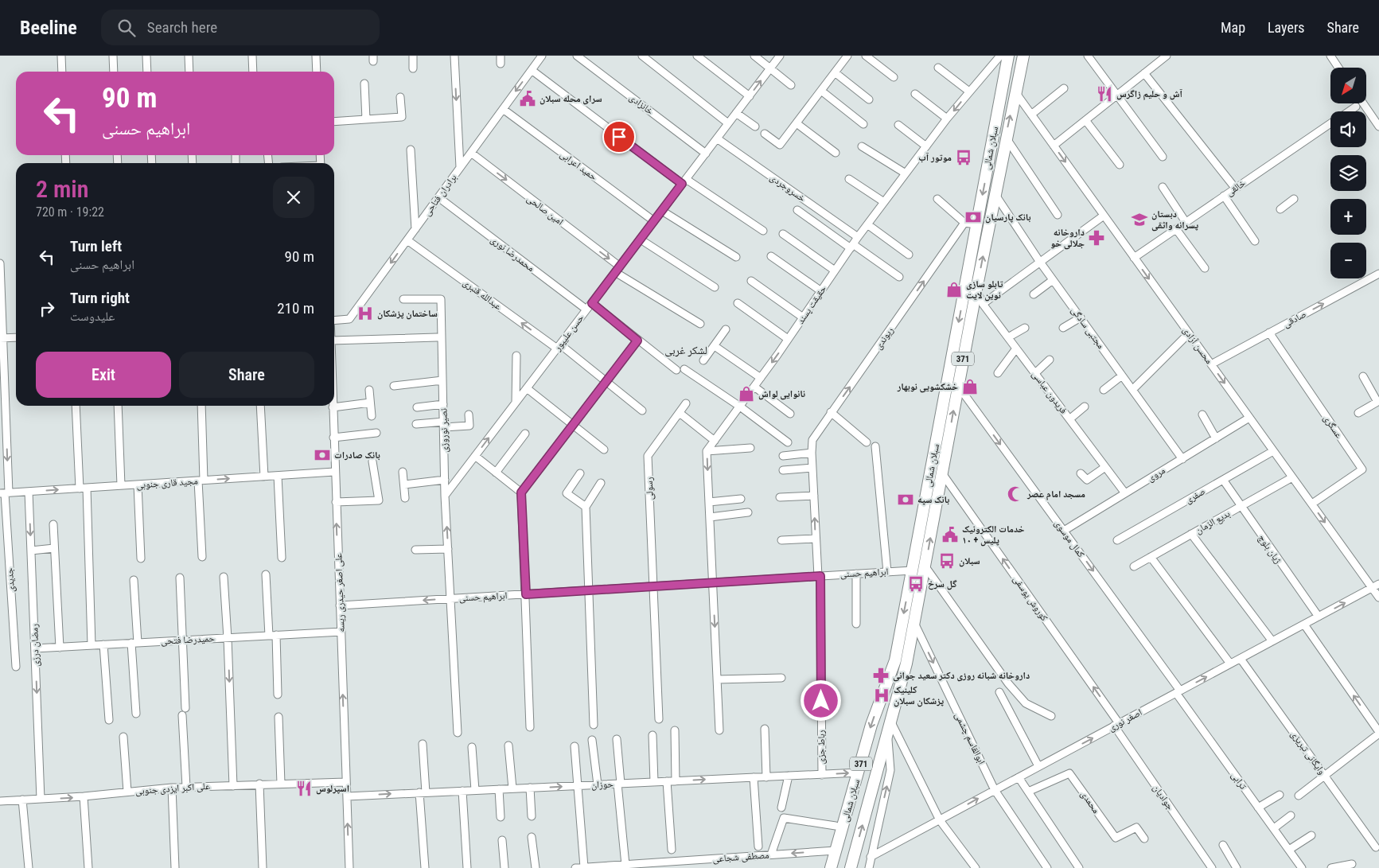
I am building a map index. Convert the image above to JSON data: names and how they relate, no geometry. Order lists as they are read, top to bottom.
{
  "streets": {
    "main road": ["سبلان شمالی", "371"],
    "street": [
      "خانزادی",
      "حمید اعرابی",
      "خسروجردی",
      "خالقی",
      "برادران فتاحی",
      "امین صالحی",
      "محمدرضا نوری",
      "عبدالله قنبری",
      "حقیقت پسند",
      "صادقی",
      "مجتبی سادگی",
      "حسن علیپور",
      "ریوندی",
      "محسن آزادی",
      "فریدون عباسی",
      "عسگری",
      "نصیر نوروزی",
      "مروی",
      "مجید قاری جنوبی",
      "رسولی",
      "صفری",
      "بدیع الزمان",
      "کمال موسوی",
      "ژیان بلوچ",
      "ابراهیم حسنی",
      "جدیدی",
      "علی اصغر حیدری ریسه",
      "کوروش یوسفی",
      "حمیدرضا فتحی",
      "رمضان درزی",
      "اصغر نوری",
      "ابوالقاسم چشمی",
      "رباط جزی",
      "وایگانی تبریزی",
      "ترابی",
      "حوزان",
      "علی اکبر ایزدی جنوبی",
      "جوادیان",
      "محمدی",
      "مصطفی شجاعی"
    ]
  },
  "crossings": [
    ["خانزادی", "حسن علیپور"],
    ["سبلان شمالی", "مجتبی سادگی"],
    ["سبلان شمالی", "محسن آزادی"],
    ["سبلان شمالی", "371"],
    ["سبلان شمالی", "فریدون عباسی"],
    ["سبلان شمالی", "کمال موسوی"],
    ["سبلان شمالی", "ابراهیم حسنی"],
    ["سبلان شمالی", "کوروش یوسفی"],
    ["سبلان شمالی", "ابوالقاسم چشمی"],
    ["سبلان شمالی", "حوزان"],
    ["سبلان شمالی", "مصطفی شجاعی"],
    ["حمید اعرابی", "برادران فتاحی"],
    ["حمید اعرابی", "حسن علیپور"],
    ["خسروجردی", "حقیقت پسند"],
    ["خسروجردی", "حسن علیپور"],
    ["خالقی", "محسن آزادی"],
    ["برادران فتاحی", "امین صالحی"],
    ["برادران فتاحی", "محمدرضا نوری"],
    ["برادران فتاحی", "عبدالله قنبری"],
    ["امین صالحی", "حسن علیپور"],
    ["محمدرضا نوری", "حسن علیپور"],
    ["عبدالله قنبری", "حسن علیپور"],
    ["صادقی", "محسن آزادی"],
    ["صادقی", "عسگری"],
    ["مجتبی سادگی", "مروی"],
    ["حسن علیپور", "نصیر نوروزی"],
    ["ریوندی", "ابراهیم حسنی"],
    ["ریوندی", "رباط جزی"],
    ["محسن آزادی", "عسگری"],
    ["محسن آزادی", "مروی"],
    ["محسن آزادی", "صفری"],
    ["محسن آزادی", "بدیع الزمان"],
    ["محسن آزادی", "اصغر نوری"],
    ["فریدون عباسی", "مروی"],
    ["نصیر نوروزی", "ابراهیم حسنی"],
    ["مروی", "کمال موسوی"],
    ["مجید قاری جنوبی", "جدیدی"],
    ["مجید قاری جنوبی", "علی اصغر حیدری ریسه"],
    ["مجید قاری جنوبی", "رمضان درزی"],
    ["رسولی", "ابراهیم حسنی"],
    ["صفری", "ژیان بلوچ"],
    ["بدیع الزمان", "ژیان بلوچ"],
    ["کمال موسوی", "اصغر نوری"],
    ["کمال موسوی", "ترابی"],
    ["ژیان بلوچ", "اصغر نوری"],
    ["ابراهیم حسنی", "علی اصغر حیدری ریسه"],
    ["ابراهیم حسنی", "رباط جزی"],
    ["علی اصغر حیدری ریسه", "حمیدرضا فتحی"],
    ["علی اصغر حیدری ریسه", "حوزان"],
    ["علی اصغر حیدری ریسه", "علی اکبر ایزدی جنوبی"],
    ["کوروش یوسفی", "اصغر نوری"],
    ["کوروش یوسفی", "جوادیان"],
    ["حمیدرضا فتحی", "رمضان درزی"],
    ["رمضان درزی", "علی اکبر ایزدی جنوبی"],
    ["اصغر نوری", "ابوالقاسم چشمی"],
    ["اصغر نوری", "وایگانی تبریزی"],
    ["اصغر نوری", "ترابی"],
    ["اصغر نوری", "جوادیان"],
    ["رباط جزی", "حوزان"]
  ],
  "one_way": [
    "برادران فتاحی",
    "امین صالحی",
    "عبدالله قنبری",
    "صادقی",
    "ریوندی",
    "مجید قاری جنوبی",
    "علی اصغر حیدری ریسه",
    "کوروش یوسفی",
    "اصغر نوری",
    "حوزان"
  ],
  "districts": ["لشکر غربی"],
  "places": {
    "restaurant": ["آش و حلیم زاگرس", "اسپرلوس"],
    "public building": ["سرای محله سبلان", "خدمات الکترونیک پلیس + ۱۰"],
    "bus stop": ["موتور آب", "سبلان", "گل سرخ"],
    "bank": ["بانک پارسیان", "بانک صادرات", "بانک سپه"],
    "school or university": ["دبستان پسرانه واثقی"],
    "pharmacy": ["داروخانه جلالی خو", "داروخانه شبانه روزی دکتر سعید جوانی"],
    "shop": ["تابلو سازی نوین لایت", "خشکشویی نوبهار", "نانوایی لواش"],
    "hospital": ["ساختمان پزشکان", "کلینیک پزشکان سبلان"],
    "mosque": ["مسجد امام عصر"]
  },
  "north": "bottom left",
  "page": {
    "header": "Beeline",
    "search": "Search here",
    "nav": ["Map", "Layers", "Share"],
    "map_buttons": ["+", "−"],
    "turn": ["90 m", "ابراهیم حسنی"],
    "heading": ["2 min", "720 m · 19:22"],
    "list": [
      {
        "name": "Turn left",
        "note": "ابراهیم حسنی",
        "value": "90 m"
      },
      {
        "name": "Turn right",
        "note": "علیدوست",
        "value": "210 m"
      }
    ],
    "buttons": ["Exit", "Share"]
  }
}
